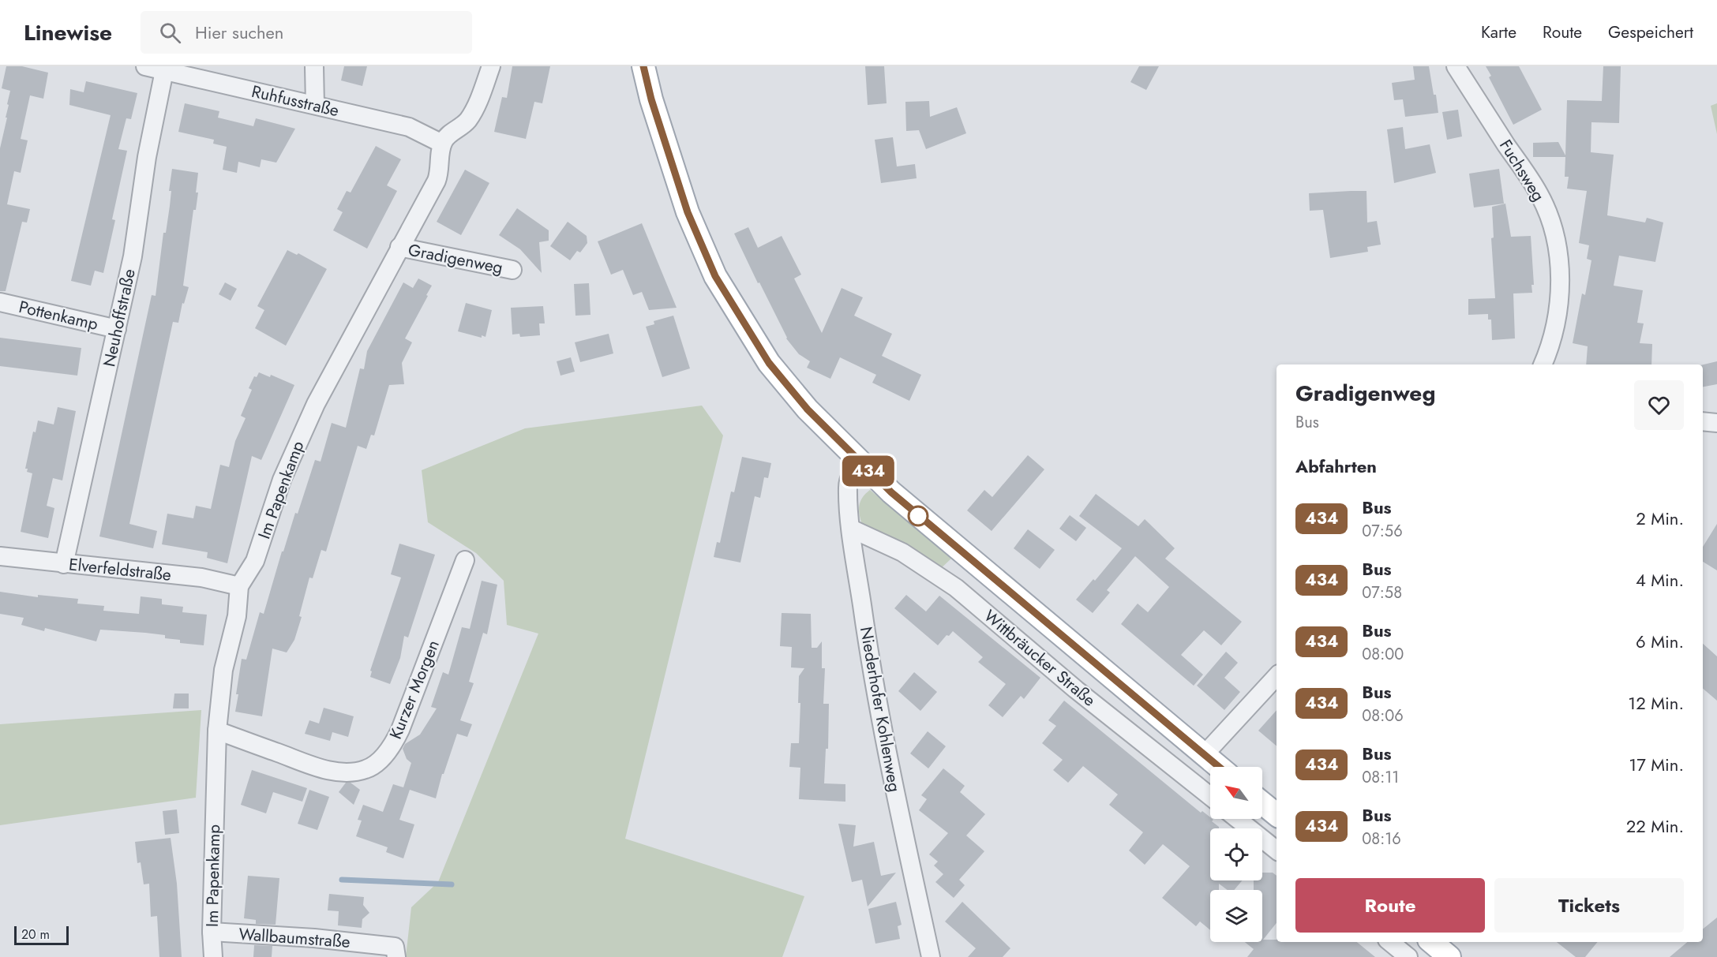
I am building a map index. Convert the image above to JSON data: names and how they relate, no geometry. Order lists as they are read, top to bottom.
{
  "streets": {
    "main road": ["Wittbräucker Straße"],
    "street": [
      "Ruhfusstraße",
      "Fuchsweg",
      "Gradigenweg",
      "Pottenkamp",
      "Neuhoffstraße",
      "Im Papenkamp",
      "Elverfeldstraße",
      "Kurzer Morgen",
      "Niederhofer Kohlenweg",
      "Wallbaumstraße"
    ]
  },
  "crossings": [
    ["Ruhfusstraße", "Neuhoffstraße"],
    ["Ruhfusstraße", "Im Papenkamp"],
    ["Gradigenweg", "Im Papenkamp"],
    ["Pottenkamp", "Neuhoffstraße"],
    ["Neuhoffstraße", "Elverfeldstraße"],
    ["Im Papenkamp", "Elverfeldstraße"],
    ["Im Papenkamp", "Kurzer Morgen"],
    ["Im Papenkamp", "Wallbaumstraße"],
    ["Wittbräucker Straße", "Niederhofer Kohlenweg"]
  ],
  "lines": ["bus line 434"],
  "scale_bar": "20 m",
  "north": "top left",
  "page": {
    "header": "Linewise",
    "search": "Hier suchen",
    "nav": ["Karte", "Route", "Gespeichert"],
    "on_map": "434",
    "heading": [
      ["Gradigenweg", "Bus"],
      "Abfahrten"
    ],
    "list": [
      {
        "mark": "434",
        "name": "Bus",
        "note": "07:56",
        "value": "2 Min."
      },
      {
        "mark": "434",
        "name": "Bus",
        "note": "07:58",
        "value": "4 Min."
      },
      {
        "mark": "434",
        "name": "Bus",
        "note": "08:00",
        "value": "6 Min."
      },
      {
        "mark": "434",
        "name": "Bus",
        "note": "08:06",
        "value": "12 Min."
      },
      {
        "mark": "434",
        "name": "Bus",
        "note": "08:11",
        "value": "17 Min."
      },
      {
        "mark": "434",
        "name": "Bus",
        "note": "08:16",
        "value": "22 Min."
      }
    ],
    "buttons": ["Route", "Tickets"],
    "scale": "20 m"
  }
}
